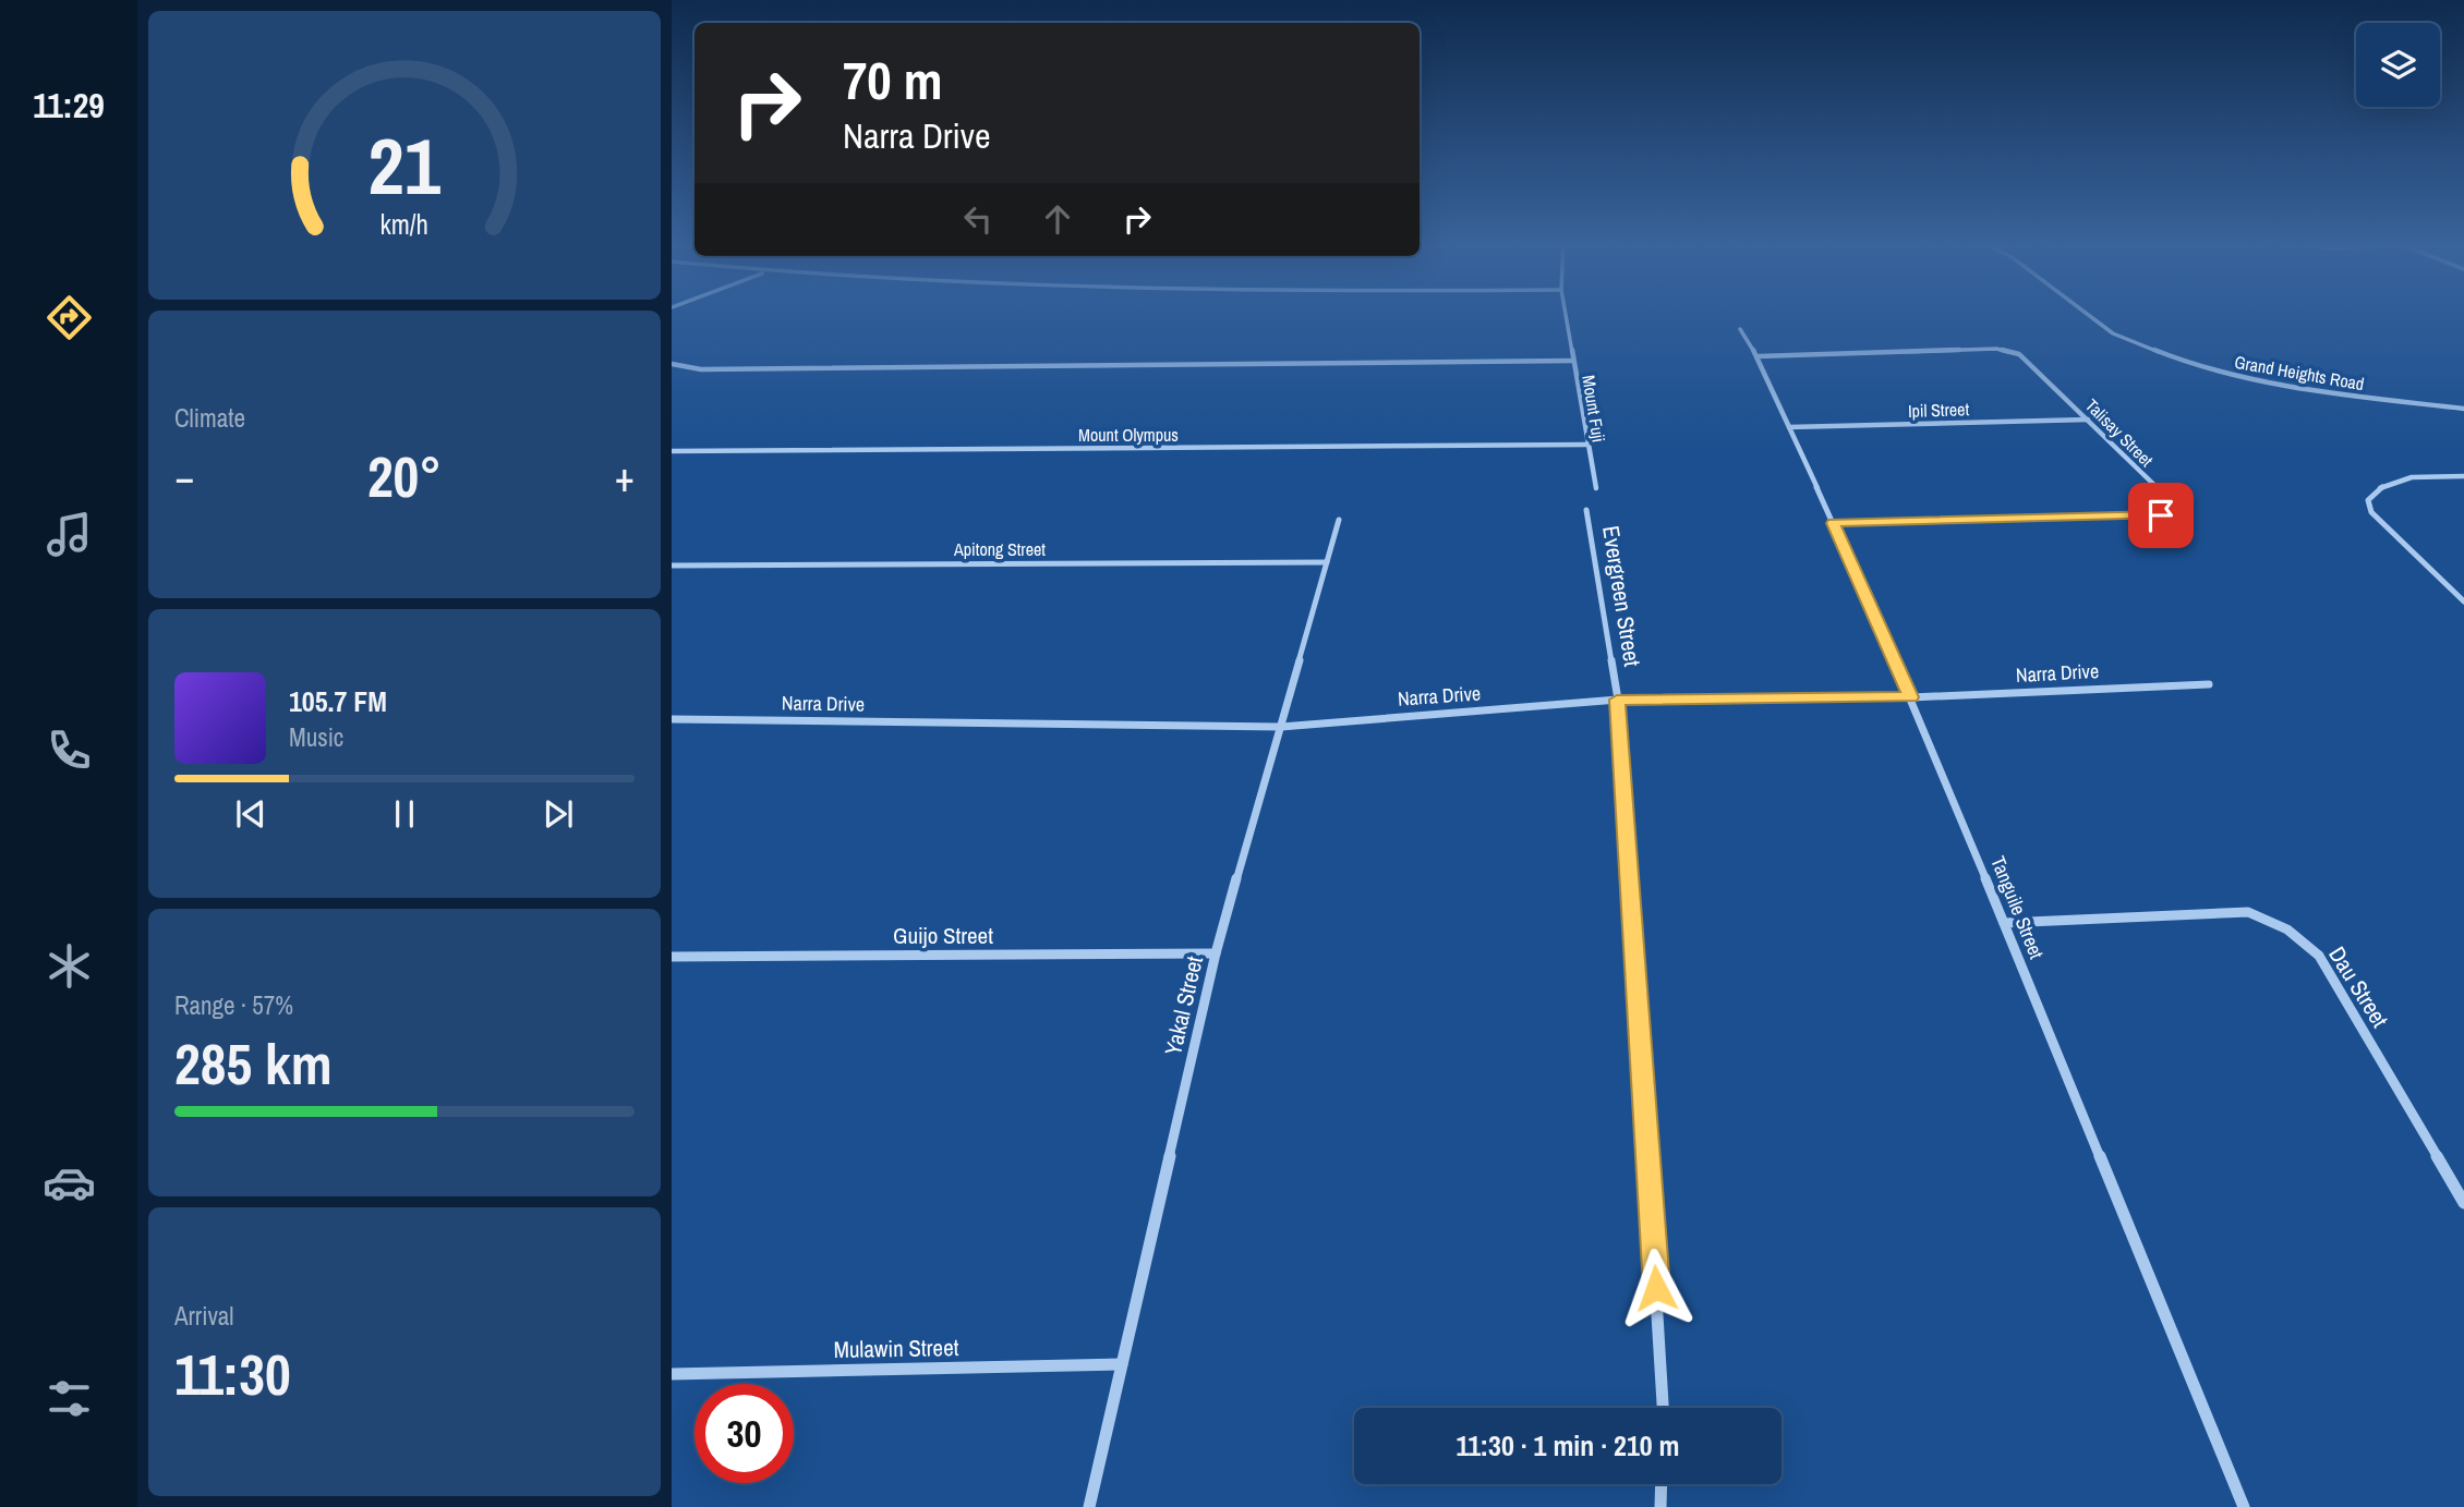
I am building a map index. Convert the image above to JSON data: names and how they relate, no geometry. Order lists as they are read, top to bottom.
{
  "streets": {
    "street": [
      "Grand Heights Road",
      "Mount Fuji",
      "Ipil Street",
      "Talisay Street",
      "Mount Olympus",
      "Apitong Street",
      "Evergreen Street",
      "Narra Drive",
      "Tanguile Street",
      "Guijo Street",
      "Dau Street",
      "Yakal Street",
      "Mulawin Street"
    ]
  },
  "crossings": [
    ["Mount Fuji", "Mount Olympus"],
    ["Ipil Street", "Talisay Street"],
    ["Ipil Street", "Tanguile Street"],
    ["Talisay Street", "Tanguile Street"],
    ["Apitong Street", "Yakal Street"],
    ["Evergreen Street", "Narra Drive"],
    ["Narra Drive", "Tanguile Street"],
    ["Narra Drive", "Yakal Street"],
    ["Tanguile Street", "Dau Street"],
    ["Guijo Street", "Yakal Street"],
    ["Yakal Street", "Mulawin Street"]
  ],
  "page": {
    "tabs": "11:29",
    "turn": ["70 m", "Narra Drive"],
    "tile": [
      "Climate",
      ["Range · 57%", "285 km"],
      ["Arrival", "11:30"]
    ],
    "heat": ["−", "20°", "+"],
    "song": ["105.7 FM", "Music"],
    "limit": "30",
    "trip": "11:30 · 1 min · 210 m",
    "gauge": ["21", "km/h"]
  }
}
